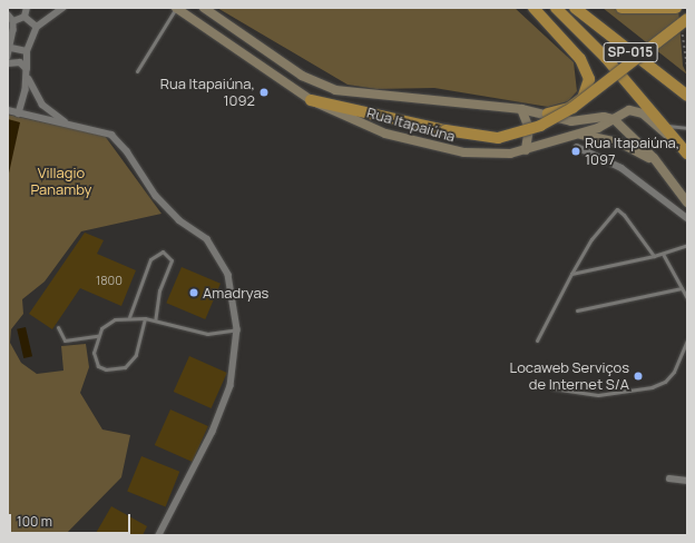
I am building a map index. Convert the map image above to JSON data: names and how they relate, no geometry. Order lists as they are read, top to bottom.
{
  "streets": {
    "highway": ["SP-015"],
    "main road": ["Rua Itapaiúna"]
  },
  "parks": ["Villagio Panamby"],
  "places": [
    "Rua Itapaiúna, 1092",
    "Rua Itapaiúna, 1097",
    "Amadryas",
    "Locaweb Serviços de Internet S/A"
  ],
  "house_numbers": ["1800"],
  "scale_bar": "100 m"
}
